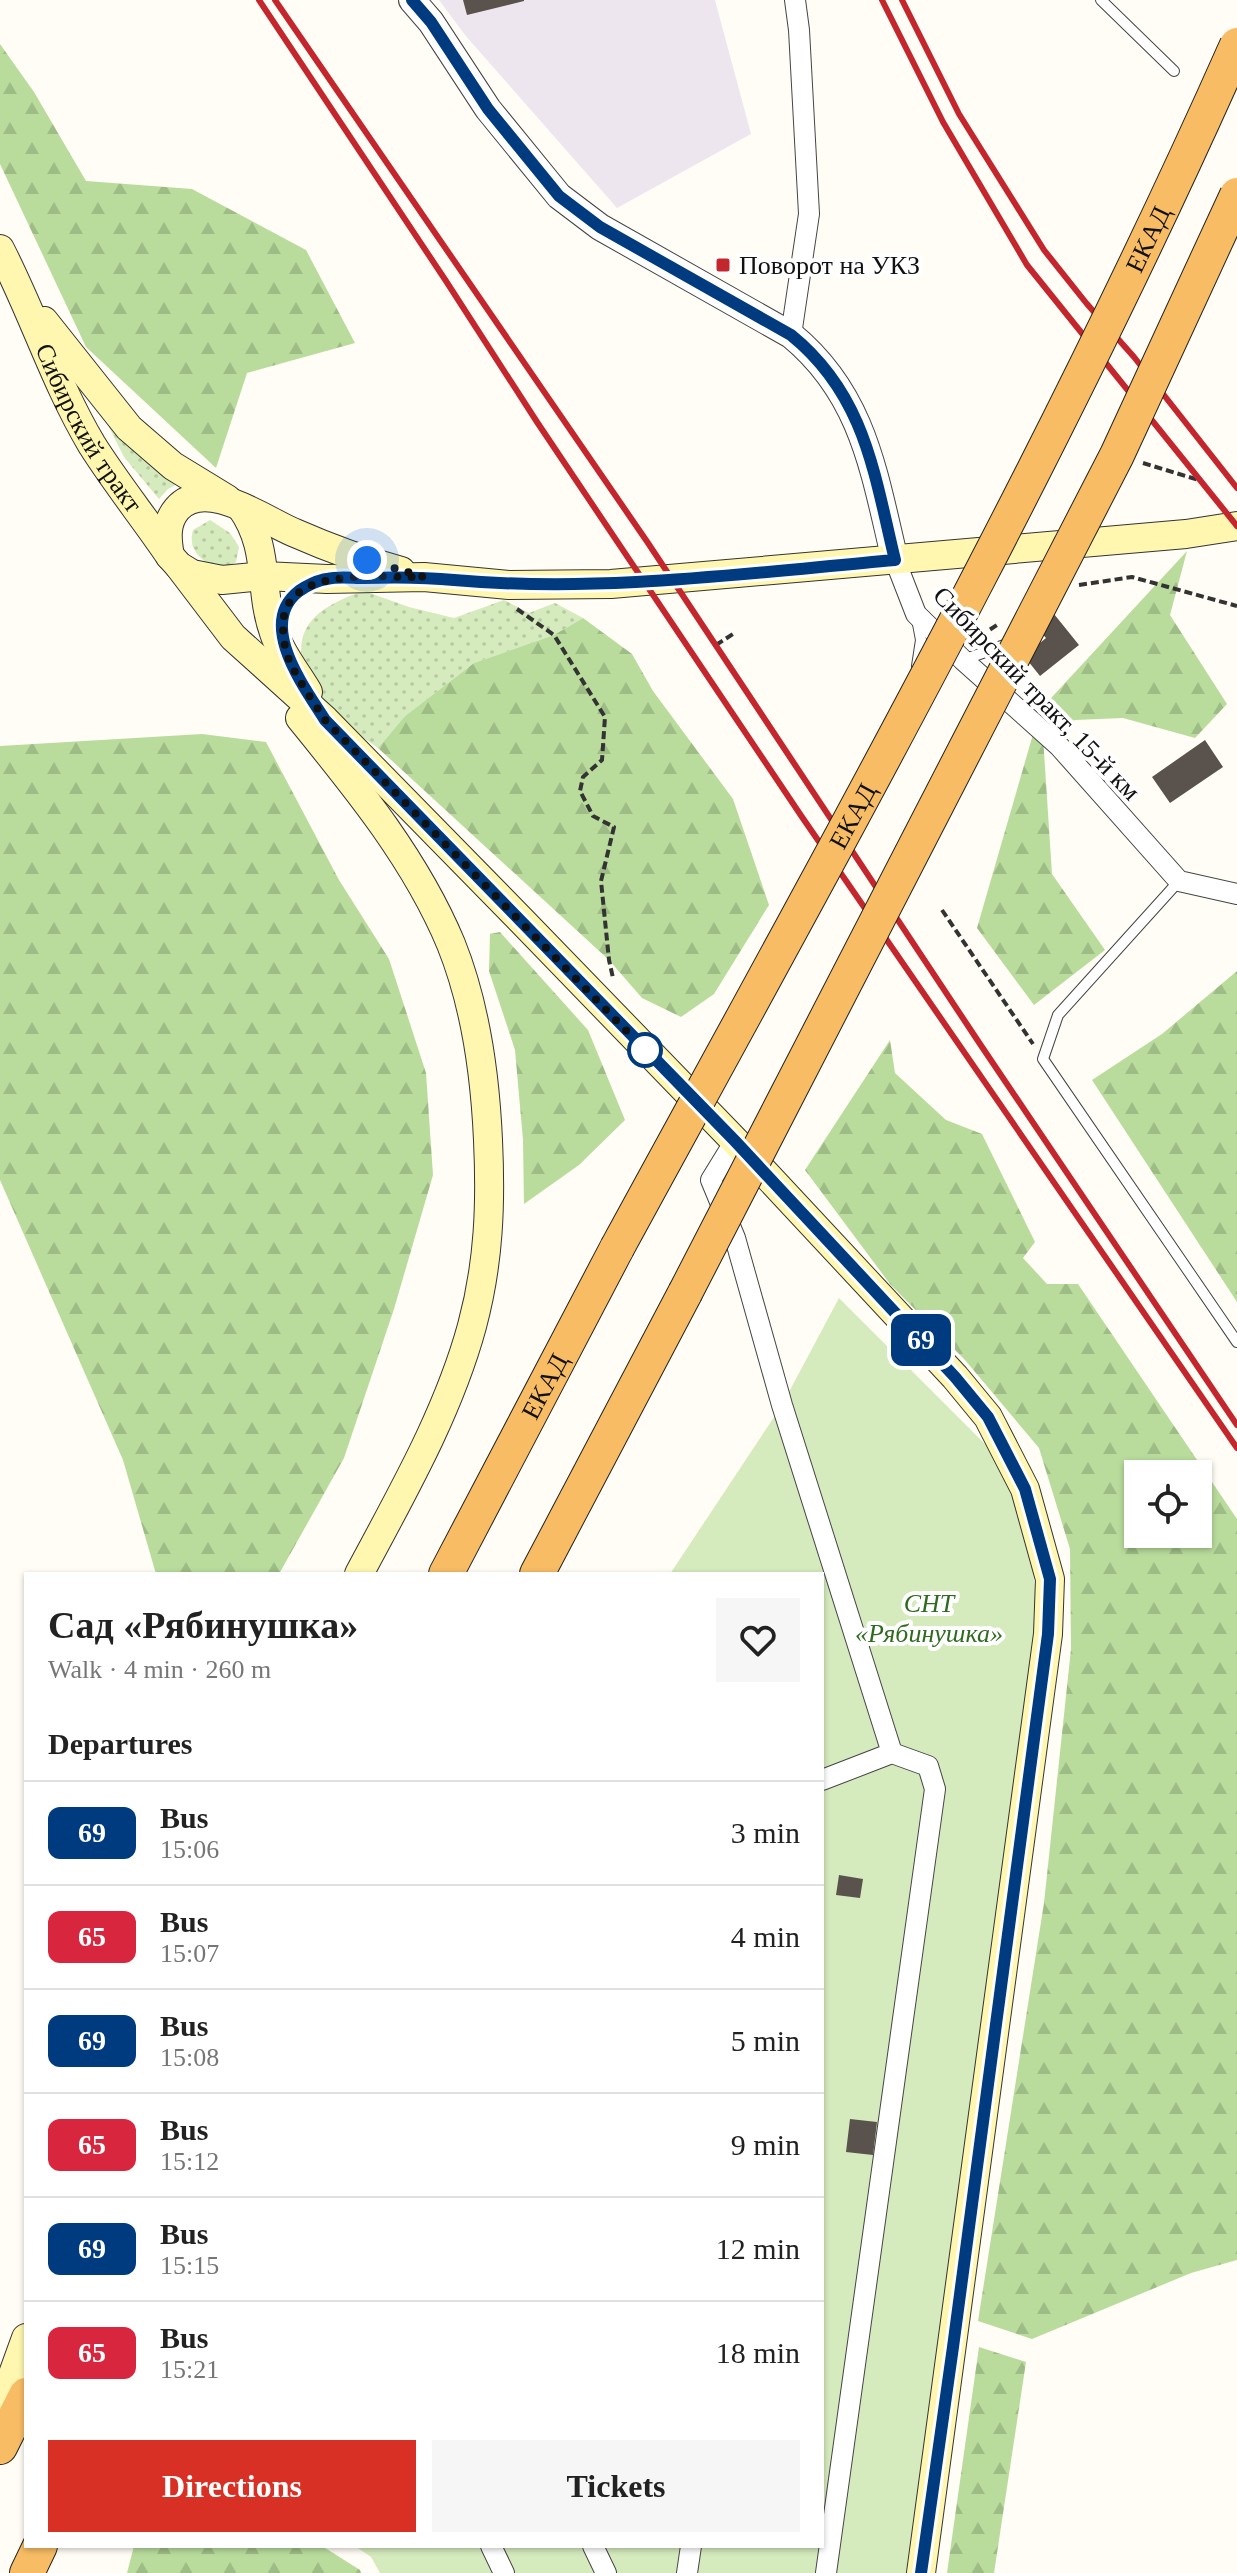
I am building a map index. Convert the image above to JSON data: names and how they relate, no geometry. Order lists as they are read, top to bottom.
{
  "streets": {
    "highway": ["ЕКАД"],
    "main road": ["Сибирский тракт"],
    "street": ["Сибирский тракт, 15-й км"]
  },
  "parks": ["СНТ «Рябинушка»"],
  "places": {
    "transit": ["Поворот на УКЗ"]
  },
  "lines": ["bus line 69"],
  "page": {
    "on_map": "69",
    "heading": [
      ["Сад «Рябинушка»", "Walk · 4 min · 260 m"],
      "Departures"
    ],
    "list": [
      {
        "mark": "69",
        "name": "Bus",
        "note": "15:06",
        "value": "3 min"
      },
      {
        "mark": "65",
        "name": "Bus",
        "note": "15:07",
        "value": "4 min"
      },
      {
        "mark": "69",
        "name": "Bus",
        "note": "15:08",
        "value": "5 min"
      },
      {
        "mark": "65",
        "name": "Bus",
        "note": "15:12",
        "value": "9 min"
      },
      {
        "mark": "69",
        "name": "Bus",
        "note": "15:15",
        "value": "12 min"
      },
      {
        "mark": "65",
        "name": "Bus",
        "note": "15:21",
        "value": "18 min"
      }
    ],
    "buttons": ["Directions", "Tickets"]
  }
}
